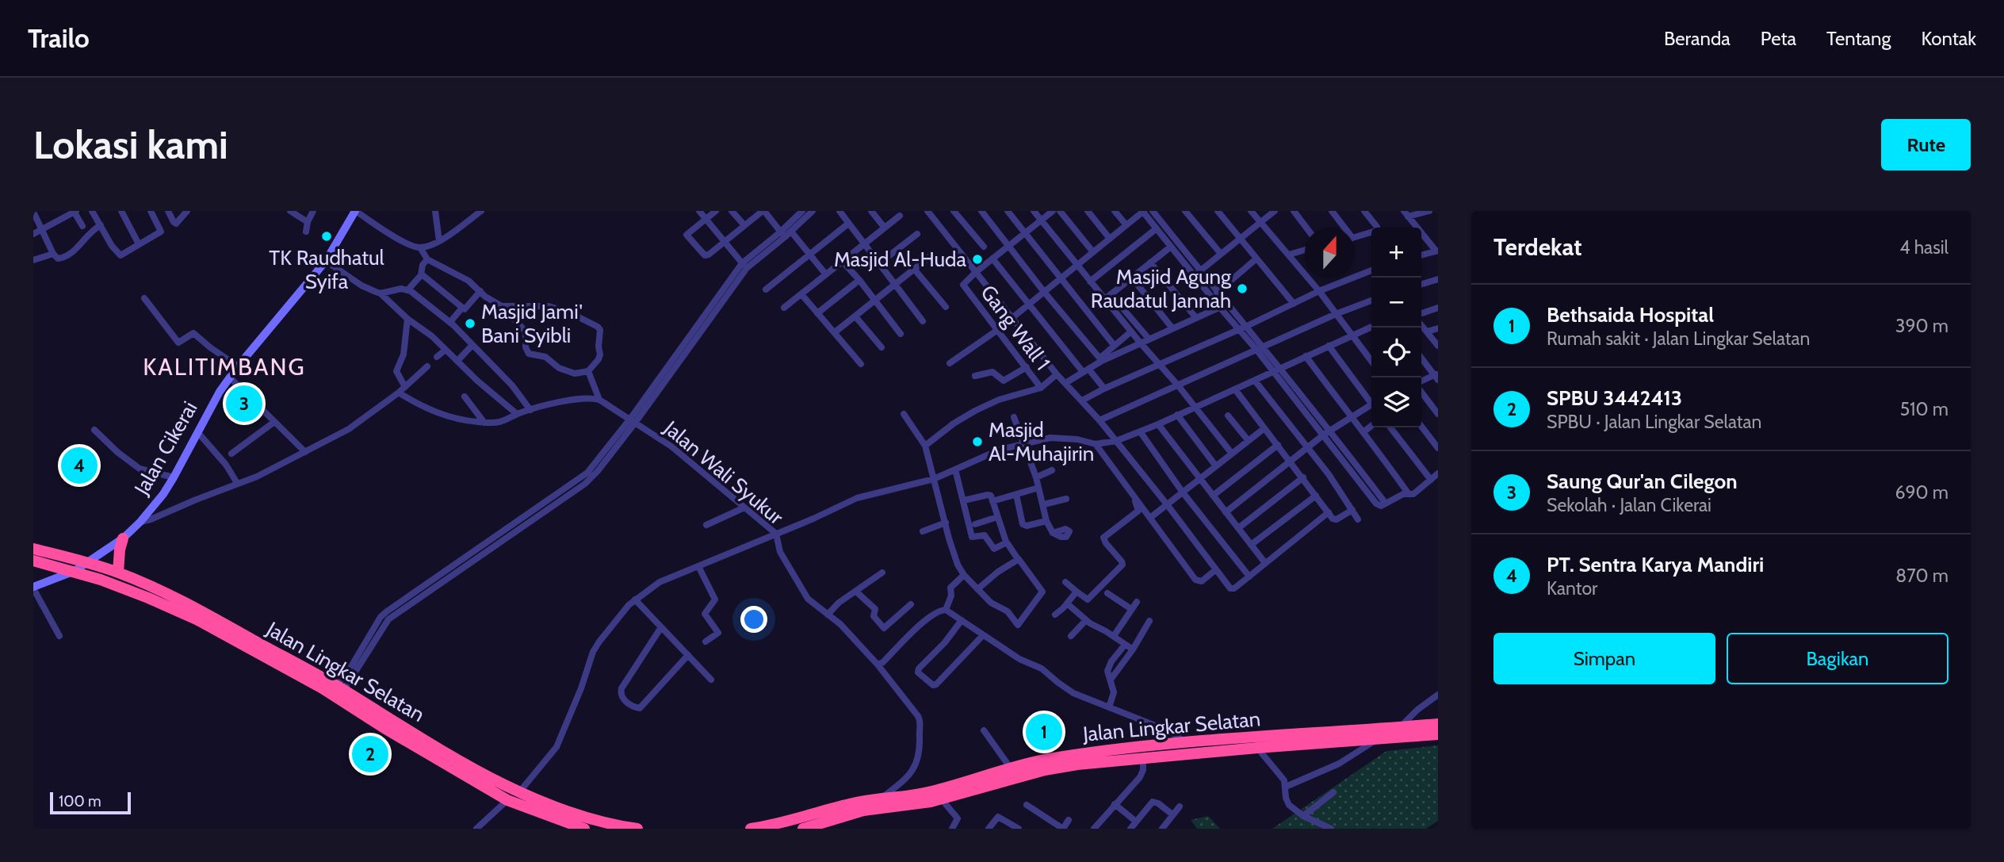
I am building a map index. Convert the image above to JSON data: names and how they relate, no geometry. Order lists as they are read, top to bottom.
{
  "streets": {
    "highway": ["Jalan Lingkar Selatan"],
    "street": ["Gang Wall 1", "Jalan Cikerai", "Jalan Wali Syukur"]
  },
  "crossings": [
    ["Jalan Cikerai", "Jalan Lingkar Selatan"],
    ["Jalan Wali Syukur", "Jalan Lingkar Selatan"]
  ],
  "districts": ["KALITIMBANG"],
  "places": [
    "TK Raudhatul Syifa",
    "Masjid Al-Huda",
    "Masjid Agung Raudatul Jannah",
    "Masjid Jami' Bani Syibli",
    "Masjid Al-Muhajirin"
  ],
  "scale_bar": "100 m",
  "north": "top",
  "page": {
    "header": "Trailo",
    "nav": [
      "Beranda",
      "Peta",
      "Tentang",
      "Kontak"
    ],
    "buttons": [
      "Rute",
      ["Simpan", "Bagikan"]
    ],
    "title": "Lokasi kami",
    "heading": ["Terdekat", "4 hasil"],
    "map_buttons": ["+", "−"],
    "list": [
      {
        "mark": "1",
        "name": "Bethsaida Hospital",
        "note": "Rumah sakit · Jalan Lingkar Selatan",
        "value": "390 m"
      },
      {
        "mark": "2",
        "name": "SPBU 3442413",
        "note": "SPBU · Jalan Lingkar Selatan",
        "value": "510 m"
      },
      {
        "mark": "3",
        "name": "Saung Qur'an Cilegon",
        "note": "Sekolah · Jalan Cikerai",
        "value": "690 m"
      },
      {
        "mark": "4",
        "name": "PT. Sentra Karya Mandiri",
        "note": "Kantor",
        "value": "870 m"
      }
    ],
    "pins": [
      "3",
      "4",
      "1",
      "2"
    ],
    "scale": "100 m"
  }
}
